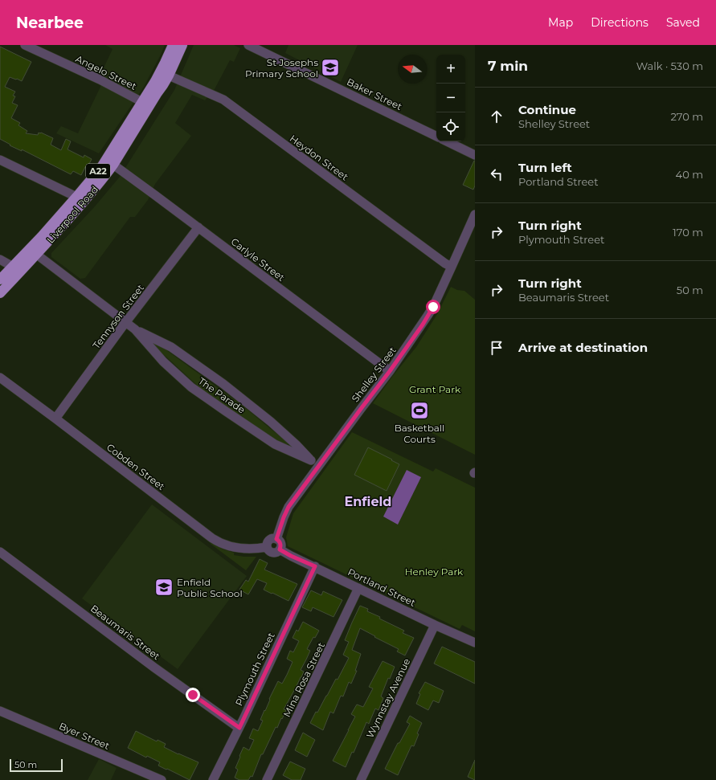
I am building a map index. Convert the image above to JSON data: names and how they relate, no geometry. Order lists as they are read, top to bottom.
{
  "streets": {
    "highway": ["A22", "Liverpool Road"],
    "street": [
      "Angelo Street",
      "Baker Street",
      "Heydon Street",
      "Carlyle Street",
      "Tennyson Street",
      "Shelley Street",
      "The Parade",
      "Cobden Street",
      "Portland Street",
      "Beaumaris Street",
      "Plymouth Street",
      "Mina Rosa Street",
      "Wynnstay Avenue",
      "Byer Street"
    ]
  },
  "crossings": [
    ["Angelo Street", "Liverpool Road"],
    ["Heydon Street", "Liverpool Road"],
    ["Heydon Street", "Shelley Street"],
    ["Liverpool Road", "Carlyle Street"],
    ["Liverpool Road", "The Parade"],
    ["Carlyle Street", "Tennyson Street"],
    ["Carlyle Street", "Shelley Street"],
    ["Tennyson Street", "The Parade"],
    ["Tennyson Street", "Cobden Street"],
    ["Shelley Street", "The Parade"],
    ["Shelley Street", "Cobden Street"],
    ["Shelley Street", "Portland Street"],
    ["Cobden Street", "Portland Street"],
    ["Portland Street", "Plymouth Street"],
    ["Portland Street", "Mina Rosa Street"],
    ["Portland Street", "Wynnstay Avenue"],
    ["Beaumaris Street", "Plymouth Street"]
  ],
  "districts": ["Enfield"],
  "parks": ["Grant Park", "Henley Park"],
  "places": {
    "school or university": ["St Josephs Primary School", "Enfield Public School"],
    "sports": ["Basketball Courts"]
  },
  "scale_bar": "50 m",
  "north": "left",
  "page": {
    "header": "Nearbee",
    "nav": ["Map", "Directions", "Saved"],
    "heading": ["7 min", "Walk · 530 m"],
    "map_buttons": ["+", "−"],
    "list": [
      ["Continue", "Shelley Street", "270 m"],
      ["Turn left", "Portland Street", "40 m"],
      ["Turn right", "Plymouth Street", "170 m"],
      ["Turn right", "Beaumaris Street", "50 m"],
      "Arrive at destination"
    ],
    "scale": "50 m"
  }
}
